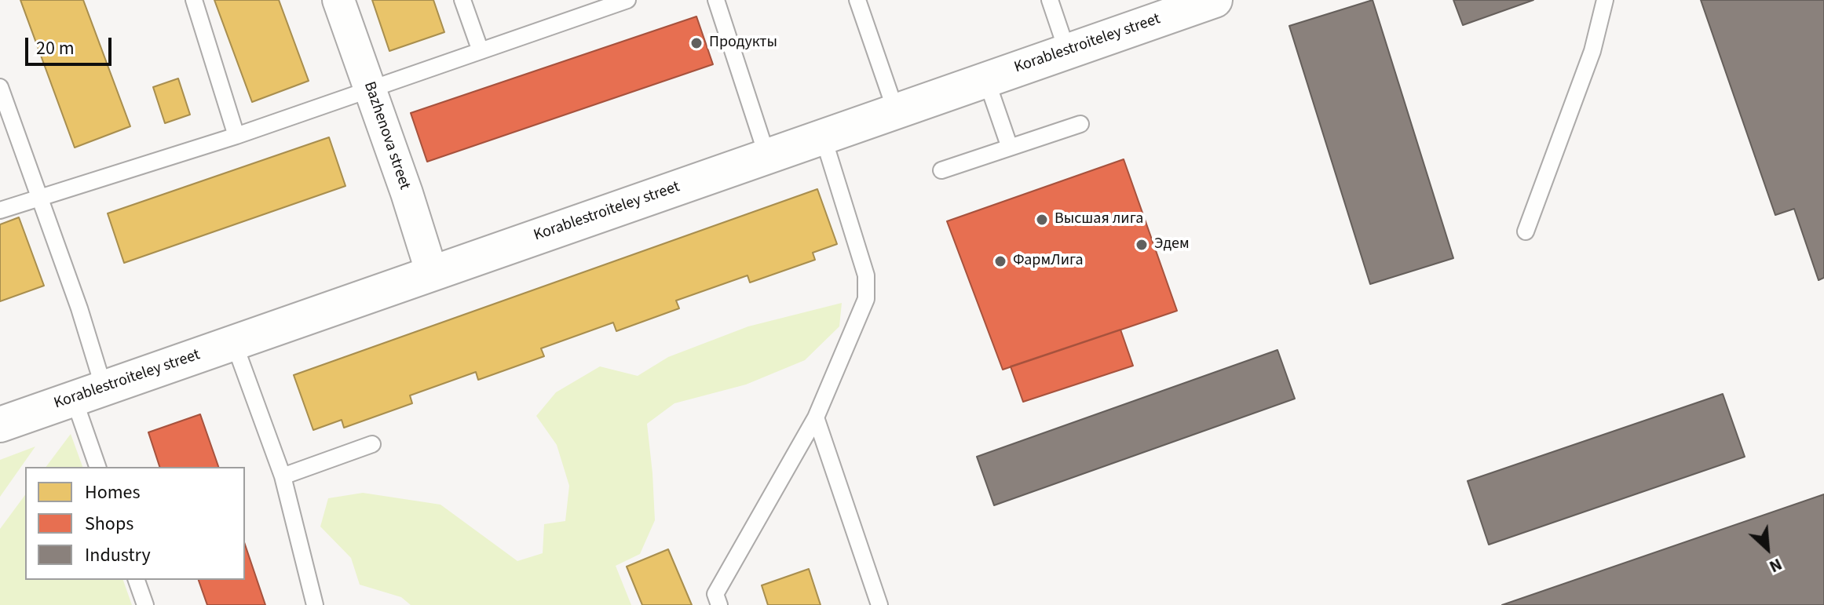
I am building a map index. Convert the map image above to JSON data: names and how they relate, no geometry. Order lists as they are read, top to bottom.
{
  "streets": {
    "street": ["Korablestroiteley street", "Bazhenova street"]
  },
  "crossings": [
    ["Korablestroiteley street", "Bazhenova street"]
  ],
  "places": [
    "Продукты",
    "Высшая лига",
    "Эдем",
    "ФармЛига"
  ],
  "legend": ["Homes", "Shops", "Industry"],
  "scale_bar": "20 m",
  "north": "bottom right"
}
